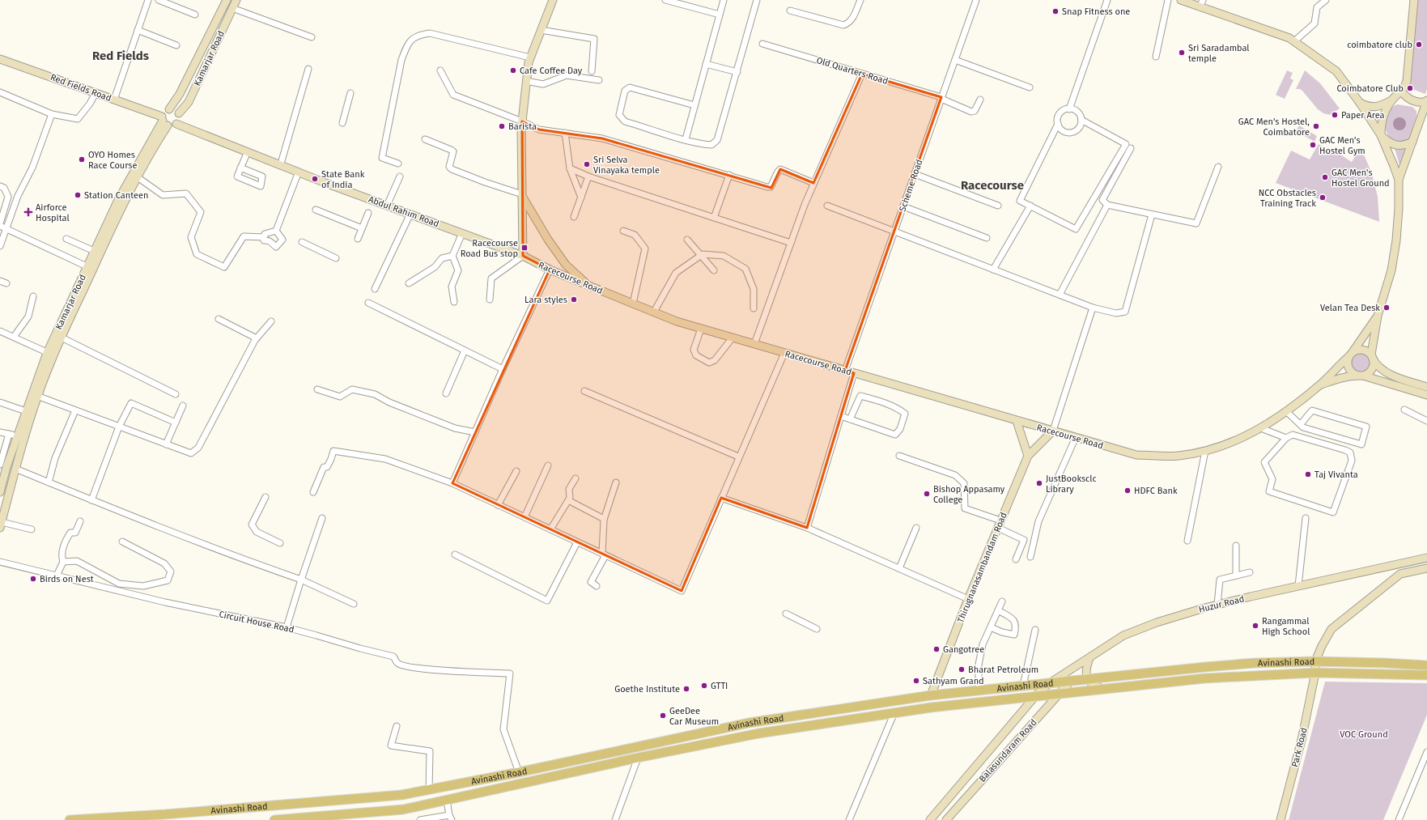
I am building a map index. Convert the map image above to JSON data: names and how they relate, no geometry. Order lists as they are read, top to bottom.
{
  "streets": {
    "main road": ["Avinashi Road"],
    "street": [
      "Kamarjar Road",
      "Old Quarters Road",
      "Red Fields Road",
      "Scheme Road",
      "Abdul Rahim Road",
      "Racecourse Road",
      "Thirugnanasambandam Road",
      "Huzur Road",
      "Circuit House Road",
      "Park Road",
      "Balasundaram Road"
    ]
  },
  "crossings": [
    ["Kamarjar Road", "Red Fields Road"],
    ["Kamarjar Road", "Abdul Rahim Road"],
    ["Old Quarters Road", "Scheme Road"],
    ["Red Fields Road", "Abdul Rahim Road"],
    ["Scheme Road", "Racecourse Road"],
    ["Abdul Rahim Road", "Racecourse Road"],
    ["Thirugnanasambandam Road", "Avinashi Road"],
    ["Huzur Road", "Avinashi Road"],
    ["Huzur Road", "Balasundaram Road"],
    ["Circuit House Road", "Avinashi Road"],
    ["Avinashi Road", "Park Road"],
    ["Avinashi Road", "Balasundaram Road"]
  ],
  "districts": ["Red Fields", "Racecourse"],
  "parks": ["VOC Ground"],
  "places": {
    "other": [
      "Snap Fitness one",
      "coimbatore club",
      "Sri Saradambal temple",
      "Cafe Coffee Day",
      "Coimbatore Club",
      "Paper Area",
      "Barista",
      "GAC Men's Hostel, Coimbatore",
      "GAC Men's Hostel Gym",
      "OYO Homes Race Course",
      "Sri Selva Vinayaka temple",
      "GAC Men's Hostel Ground",
      "State Bank of India",
      "Station Canteen",
      "NCC Obstacles Training Track",
      "Lara styles",
      "Velan Tea Desk",
      "Taj Vivanta",
      "JustBooksclc Library",
      "HDFC Bank",
      "Bishop Appasamy College",
      "Birds on Nest",
      "Rangammal High School",
      "Gangotree",
      "Bharat Petroleum",
      "Sathyam Grand",
      "GTTI",
      "Goethe Institute",
      "GeeDee Car Museum"
    ],
    "health": ["Airforce Hospital"],
    "transit": ["Racecourse Road Bus stop"]
  }
}
